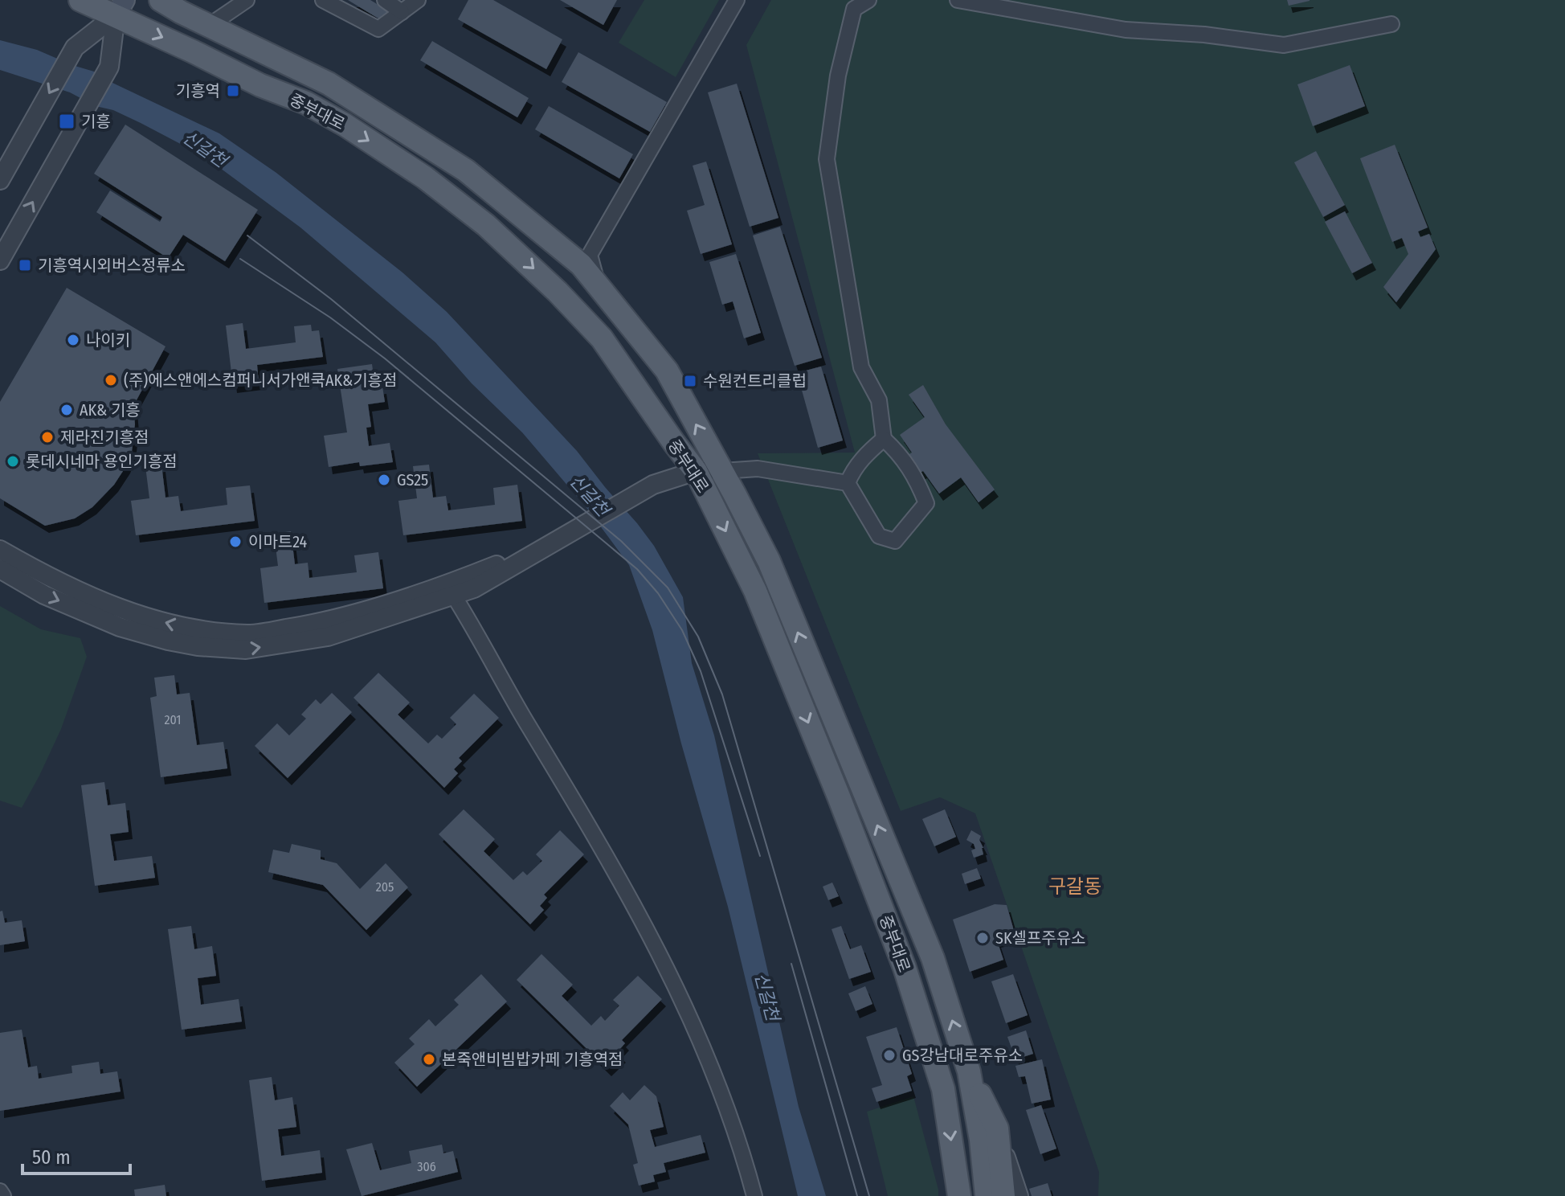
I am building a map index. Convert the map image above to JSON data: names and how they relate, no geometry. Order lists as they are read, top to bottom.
{
  "streets": {
    "main road": ["중부대로"]
  },
  "districts": ["구갈동"],
  "water": ["신갈천"],
  "places": {
    "transit": [
      "기흥역",
      "기흥",
      "기흥역시외버스정류소",
      "수원컨트리클럽"
    ],
    "other": [
      "나이키",
      "(주)에스앤에스컴퍼니서가앤쿡AK&기흥점",
      "AK& 기흥",
      "제라진기흥점",
      "롯데시네마 용인기흥점",
      "GS25",
      "이마트24",
      "SK셀프주유소",
      "GS강남대로주유소",
      "본죽앤비빔밥카페 기흥역점"
    ]
  },
  "house_numbers": ["201", "205", "306"],
  "scale_bar": "50 m"
}
